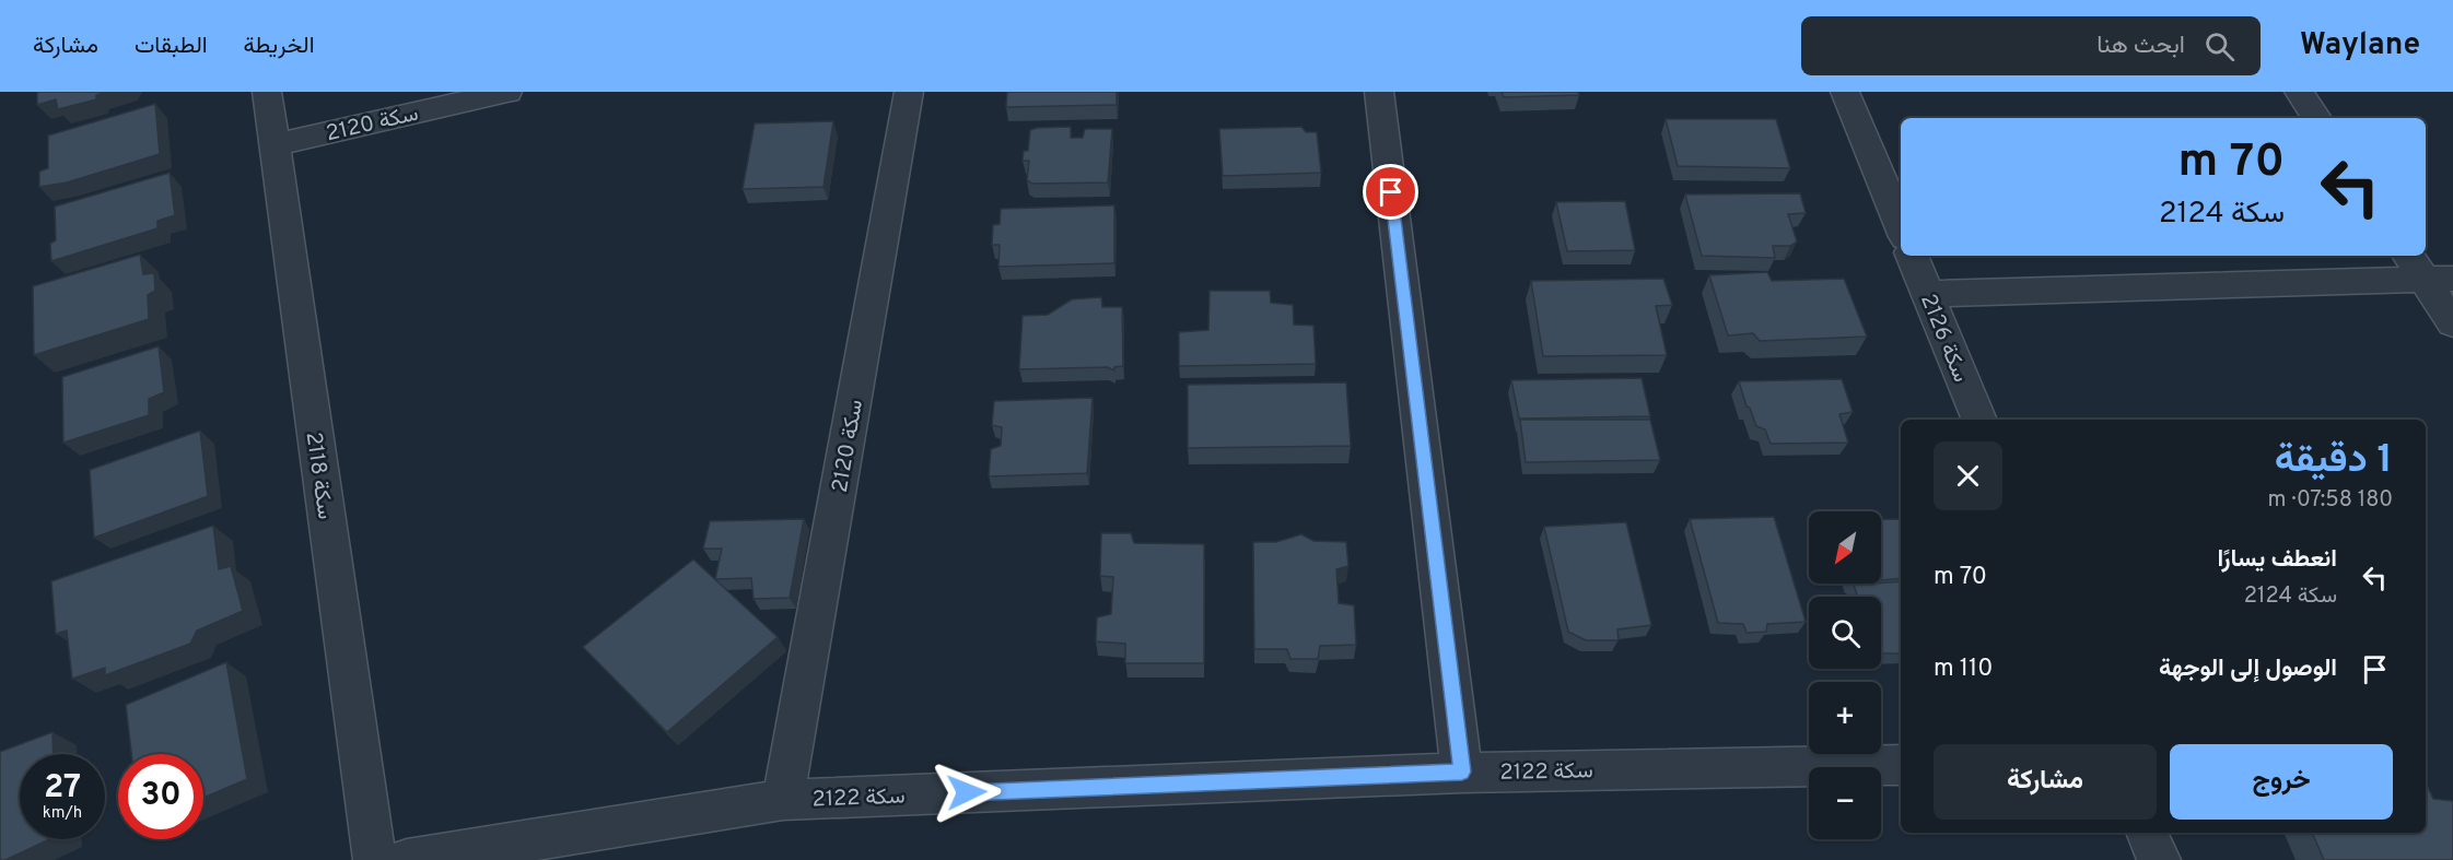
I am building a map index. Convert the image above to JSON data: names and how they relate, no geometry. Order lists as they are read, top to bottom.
{
  "streets": {
    "street": [
      "سكة 2120",
      "سكة 2126",
      "سكة 2118",
      "سكة 2122"
    ]
  },
  "crossings": [
    ["سكة 2120", "سكة 2118"],
    ["سكة 2120", "سكة 2122"]
  ],
  "north": "bottom left",
  "page": {
    "header": "Waylane",
    "search": "ابحث هنا",
    "nav": ["الخريطة", "الطبقات", "مشاركة"],
    "turn": ["70 m", "سكة 2124"],
    "heading": ["1 دقيقة", "180 m · 07:58"],
    "map_buttons": ["+", "−"],
    "list": [
      {
        "name": "انعطف يسارًا",
        "note": "سكة 2124",
        "value": "70 m"
      },
      {
        "name": "الوصول إلى الوجهة",
        "value": "110 m"
      }
    ],
    "buttons": ["خروج", "مشاركة"],
    "speed": "27 km/h",
    "limit": "30"
  }
}
